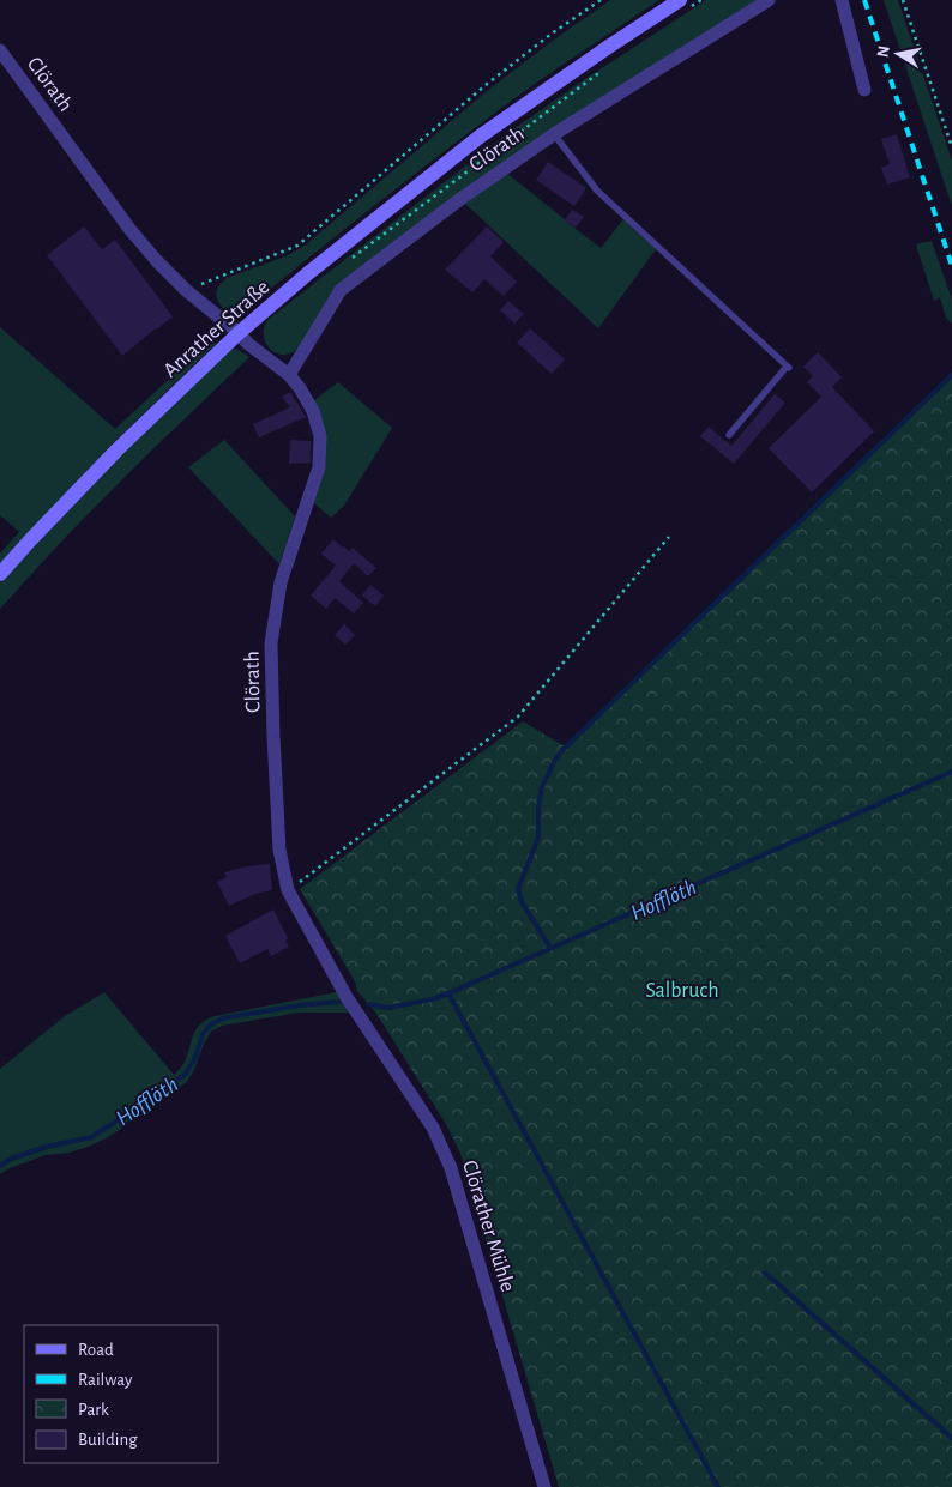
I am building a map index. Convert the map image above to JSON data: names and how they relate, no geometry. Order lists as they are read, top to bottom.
{
  "streets": {
    "main road": ["Clörath", "Anrather Straße"],
    "street": ["Clörather Mühle"]
  },
  "crossings": [
    ["Clörath", "Anrather Straße"],
    ["Clörath", "Clörather Mühle"]
  ],
  "water": ["Hofflöth"],
  "parks": ["Salbruch"],
  "legend": [
    "Road",
    "Railway",
    "Park",
    "Building"
  ],
  "north": "left"
}
